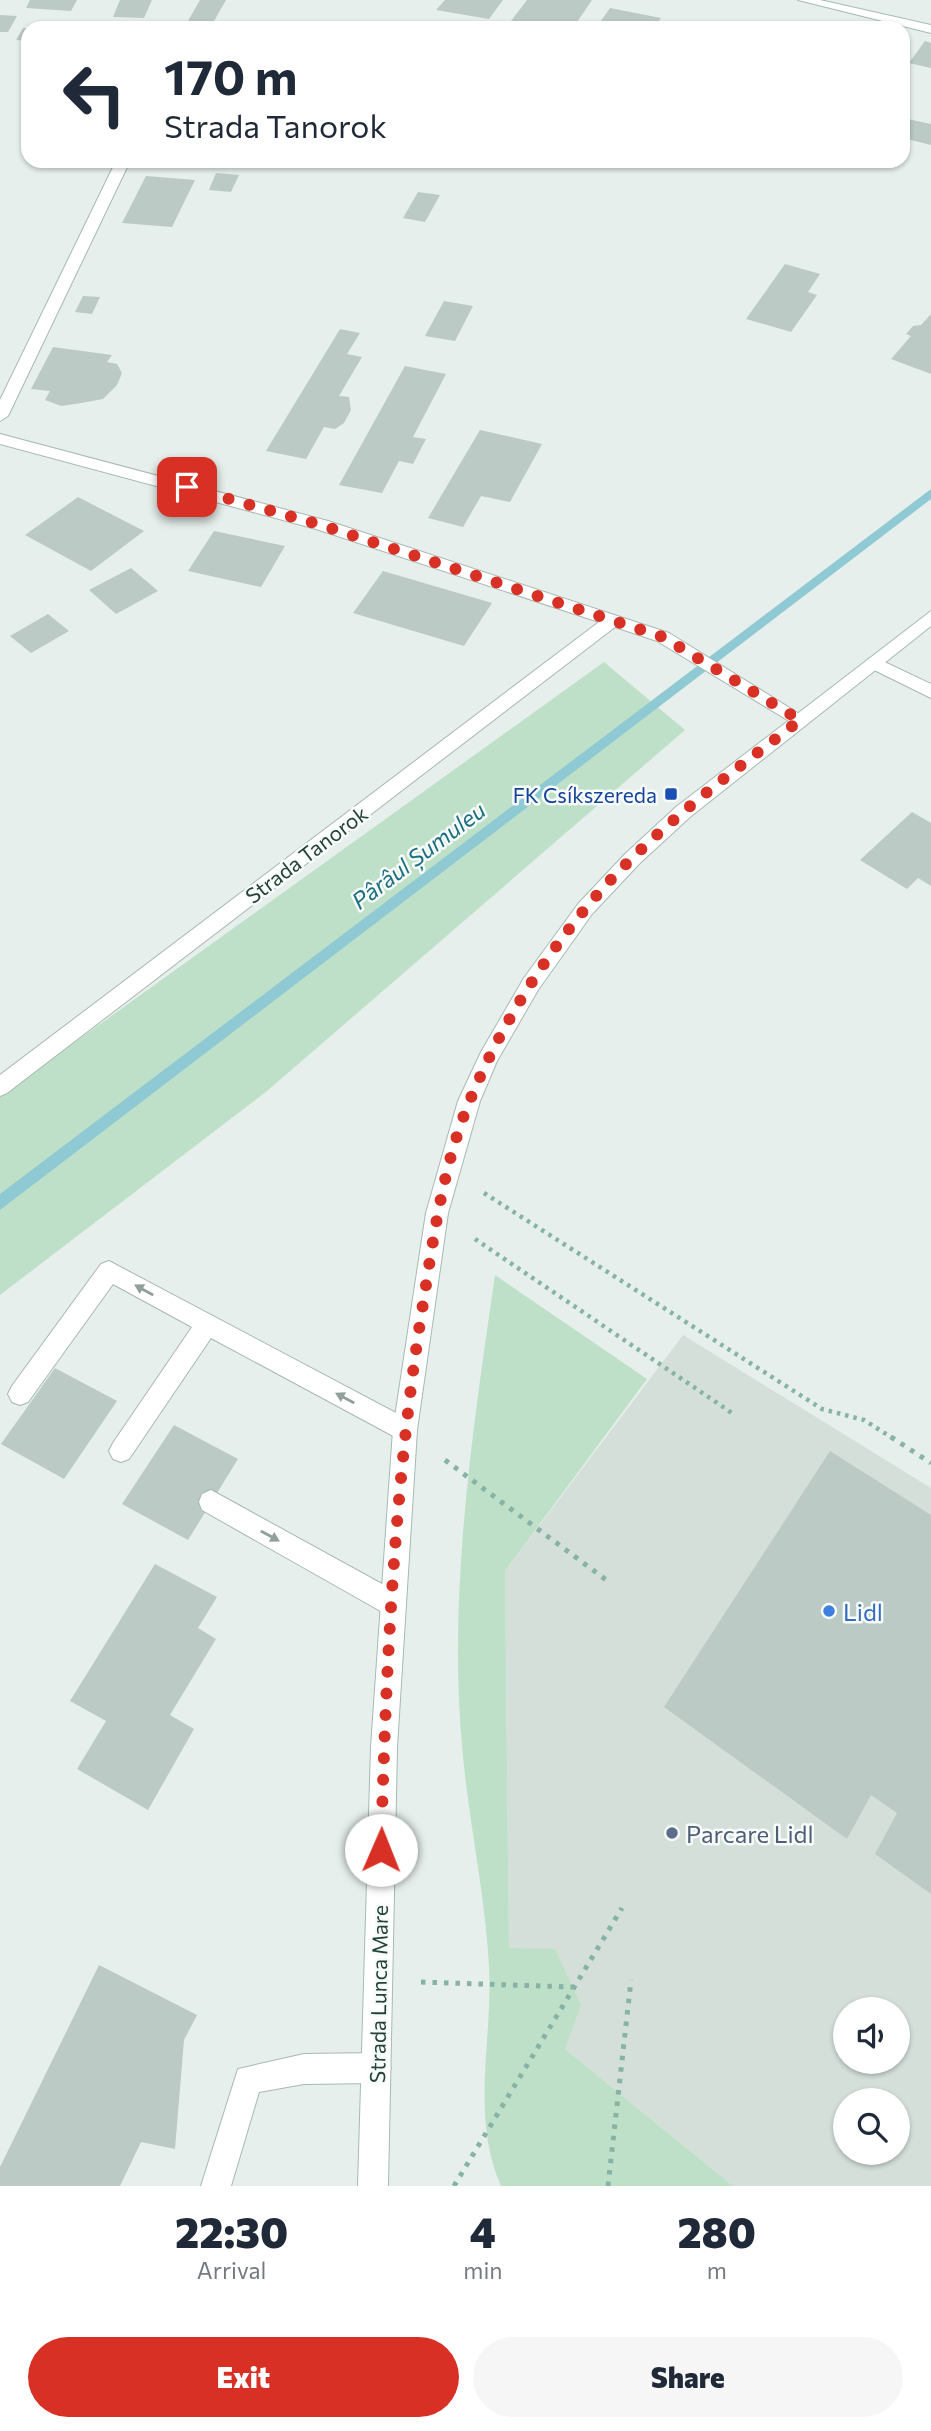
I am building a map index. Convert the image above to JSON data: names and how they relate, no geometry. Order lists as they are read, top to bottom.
{
  "streets": {
    "street": ["Strada Tanorok", "Strada Lunca Mare"]
  },
  "water": ["Pârâul Șumuleu"],
  "places": {
    "transit": ["FK Csíkszereda"],
    "other": ["Lidl", "Parcare Lidl"]
  },
  "page": {
    "turn": ["170 m", "Strada Tanorok"],
    "eta": [
      "22:30",
      "Arrival",
      "4",
      "min",
      "280",
      "m"
    ],
    "buttons": ["Exit", "Share"]
  }
}
